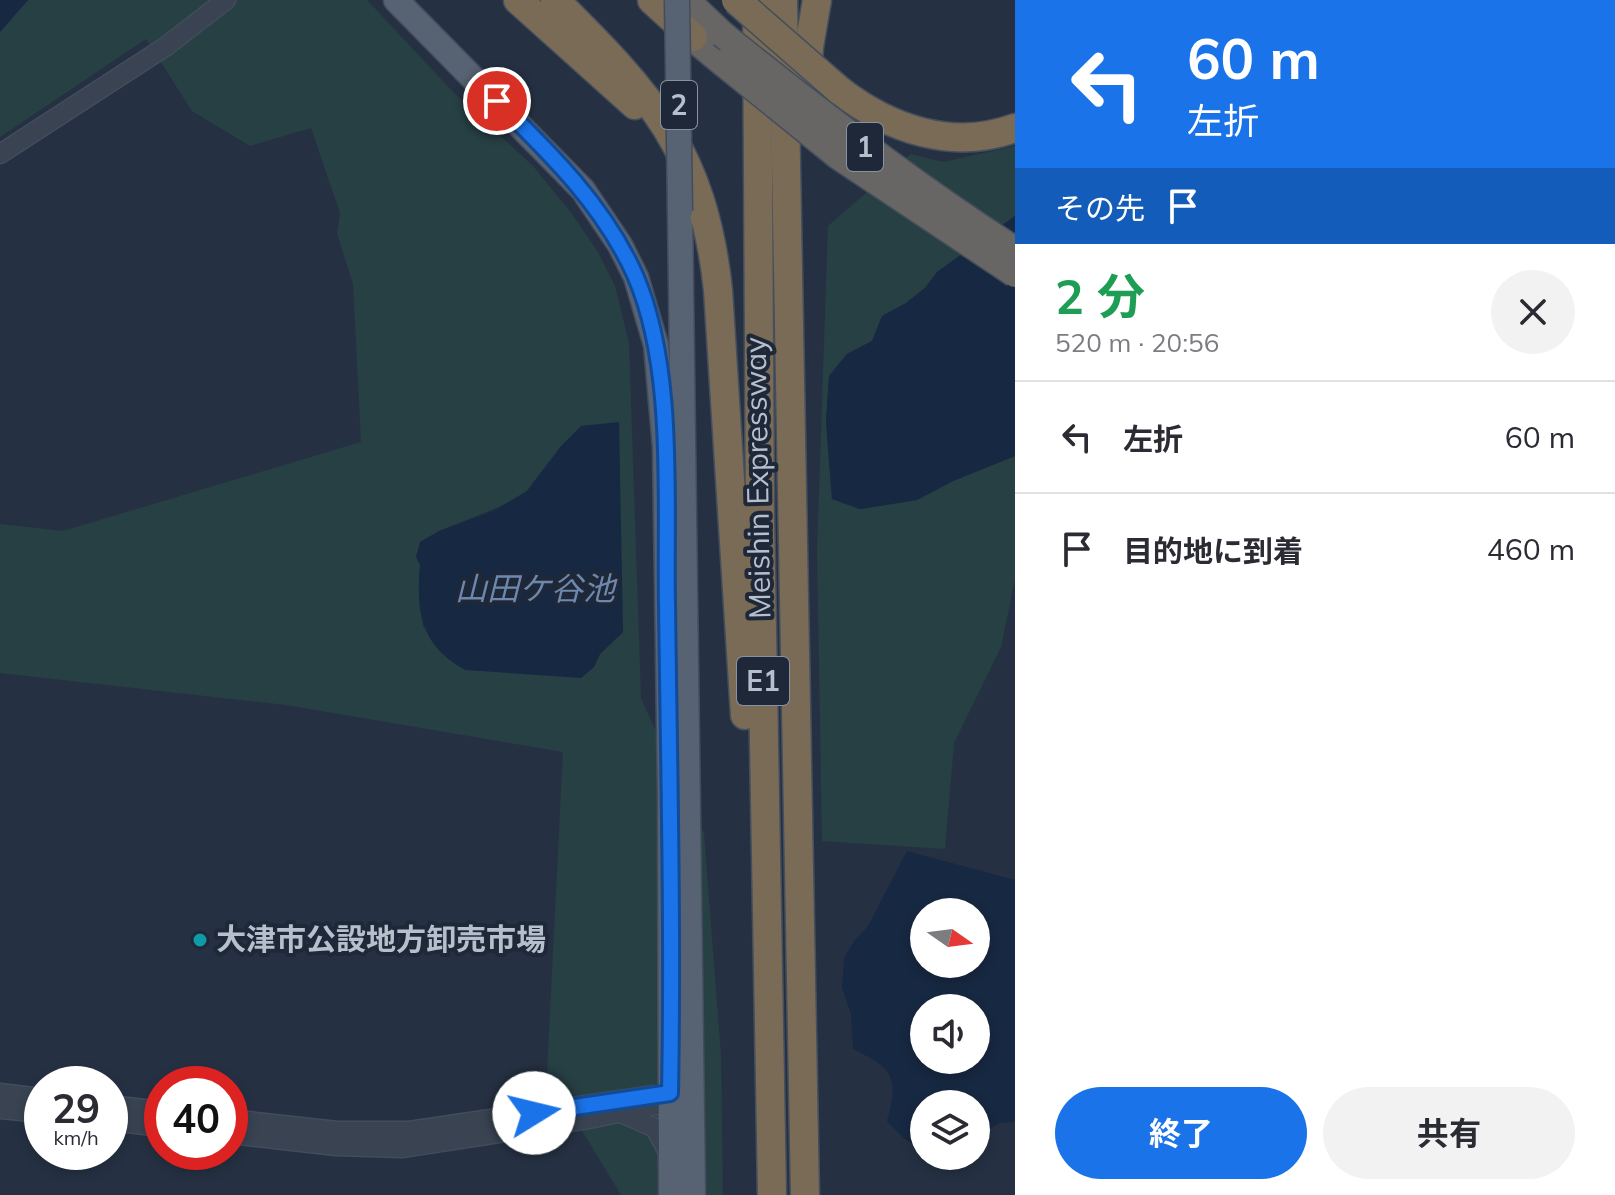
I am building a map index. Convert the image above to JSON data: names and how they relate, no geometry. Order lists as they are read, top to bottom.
{
  "streets": {
    "highway": ["1", "Meishin Expressway", "E1"],
    "main road": ["2"]
  },
  "water": ["山田ケ谷池"],
  "places": ["大津市公設地方卸売市場"],
  "north": "right",
  "page": {
    "turn": ["60 m", "左折"],
    "then": "その先",
    "heading": ["2 分", "520 m · 20:56"],
    "list": [
      {
        "name": "左折",
        "value": "60 m"
      },
      {
        "name": "目的地に到着",
        "value": "460 m"
      }
    ],
    "speed": "29 km/h",
    "limit": "40",
    "buttons": ["終了", "共有"]
  }
}
